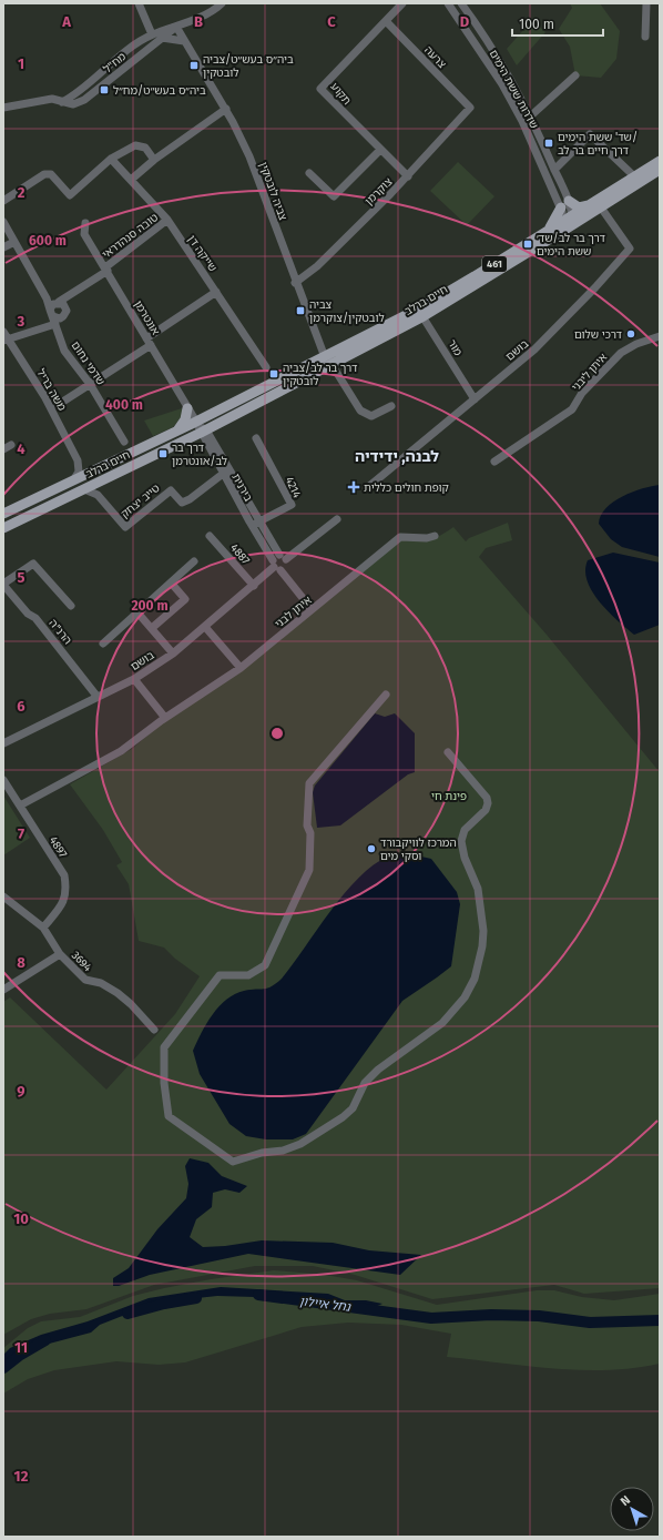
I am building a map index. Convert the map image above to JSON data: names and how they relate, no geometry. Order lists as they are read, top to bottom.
{
  "streets": {
    "main road": ["461", "חיים ברלב"],
    "street": [
      "צרעה",
      "מח\"ל",
      "שדרות ששת הימים",
      "תקוע",
      "צביה לובטקין",
      "צוקרמן",
      "טובה סנהדראי",
      "שייקה דן",
      "אונטרמן",
      "מור",
      "בושם",
      "שדמי נחום",
      "איתן ליבני",
      "משה בריל",
      "בירנית",
      "4214",
      "טייב יצחק",
      "4887",
      "איתן לבני",
      "הרנ\"ה",
      "4897",
      "3694"
    ]
  },
  "crossings": [
    ["צרעה", "תקוע"],
    ["צרעה", "צוקרמן"],
    ["מח\"ל", "צביה לובטקין"],
    ["שדרות ששת הימים", "חיים ברלב"],
    ["תקוע", "צוקרמן"],
    ["צביה לובטקין", "צוקרמן"],
    ["צביה לובטקין", "חיים ברלב"],
    ["טובה סנהדראי", "שייקה דן"],
    ["טובה סנהדראי", "אונטרמן"],
    ["טובה סנהדראי", "שדמי נחום"],
    ["חיים ברלב", "אונטרמן"],
    ["חיים ברלב", "מור"],
    ["חיים ברלב", "בושם"],
    ["חיים ברלב", "בירנית"],
    ["חיים ברלב", "טייב יצחק"],
    ["אונטרמן", "בירנית"],
    ["מור", "בושם"],
    ["בושם", "בירנית"],
    ["בושם", "4887"],
    ["בושם", "הרנ\"ה"],
    ["בירנית", "4214"],
    ["בירנית", "טייב יצחק"],
    ["בירנית", "איתן לבני"],
    ["איתן לבני", "4897"],
    ["4897", "3694"]
  ],
  "districts": ["לבנה, ידידיה"],
  "water": ["נחל איילון"],
  "parks": ["פינת חי"],
  "places": {
    "transit": [
      "ביה״ס בעש״ט/צביה לובטקין",
      "ביה״ס בעש״ט/מח״ל",
      "שד' ששת הימים/ דרך חיים בר לב",
      "דרך בר לב/שד׳ ששת הימים",
      "צביה לובטקין/צוקרמן",
      "דרך בר לב/צביה לובטקין",
      "דרך בר לב/אונטרמן"
    ],
    "other": ["דרכי שלום", "המרכז לוויקבורד וסקי מים"],
    "health": ["קופת חולים כללית"]
  },
  "scale_bar": "100 m",
  "north": "top left",
  "grid": {
    "columns": [
      "A",
      "B",
      "C",
      "D"
    ],
    "rows": [
      "1",
      "2",
      "3",
      "4",
      "5",
      "6",
      "7",
      "8",
      "9",
      "10",
      "11",
      "12"
    ]
  },
  "rings": ["600 m", "400 m", "200 m"]
}
